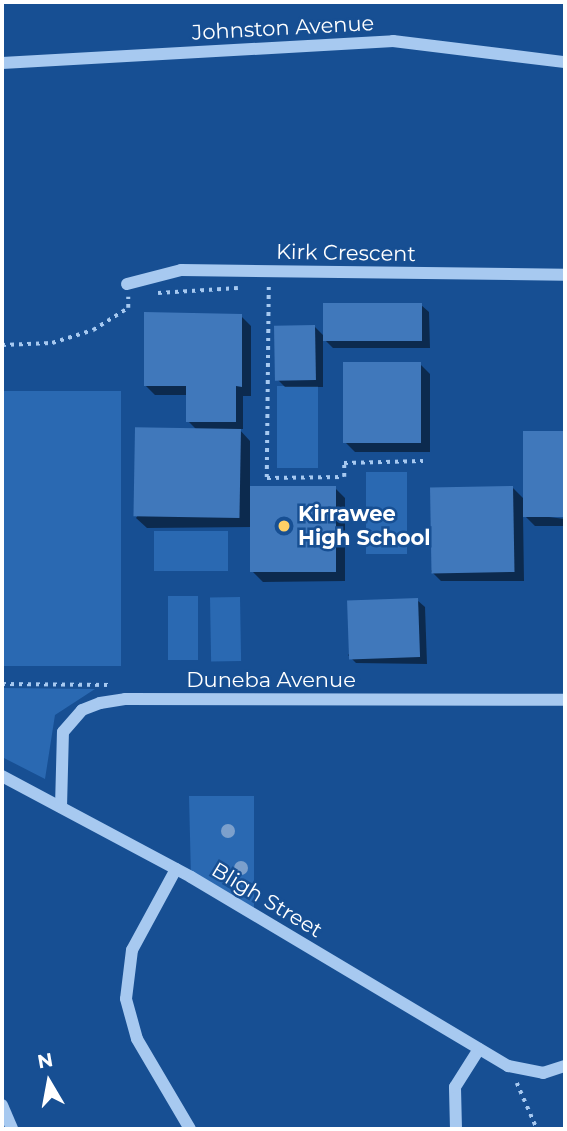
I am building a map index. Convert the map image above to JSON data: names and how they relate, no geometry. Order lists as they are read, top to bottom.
{
  "streets": {
    "street": [
      "Johnston Avenue",
      "Kirk Crescent",
      "Duneba Avenue",
      "Bligh Street"
    ]
  },
  "crossings": [
    ["Duneba Avenue", "Bligh Street"]
  ],
  "places": ["Kirrawee High School"],
  "north": "top"
}
